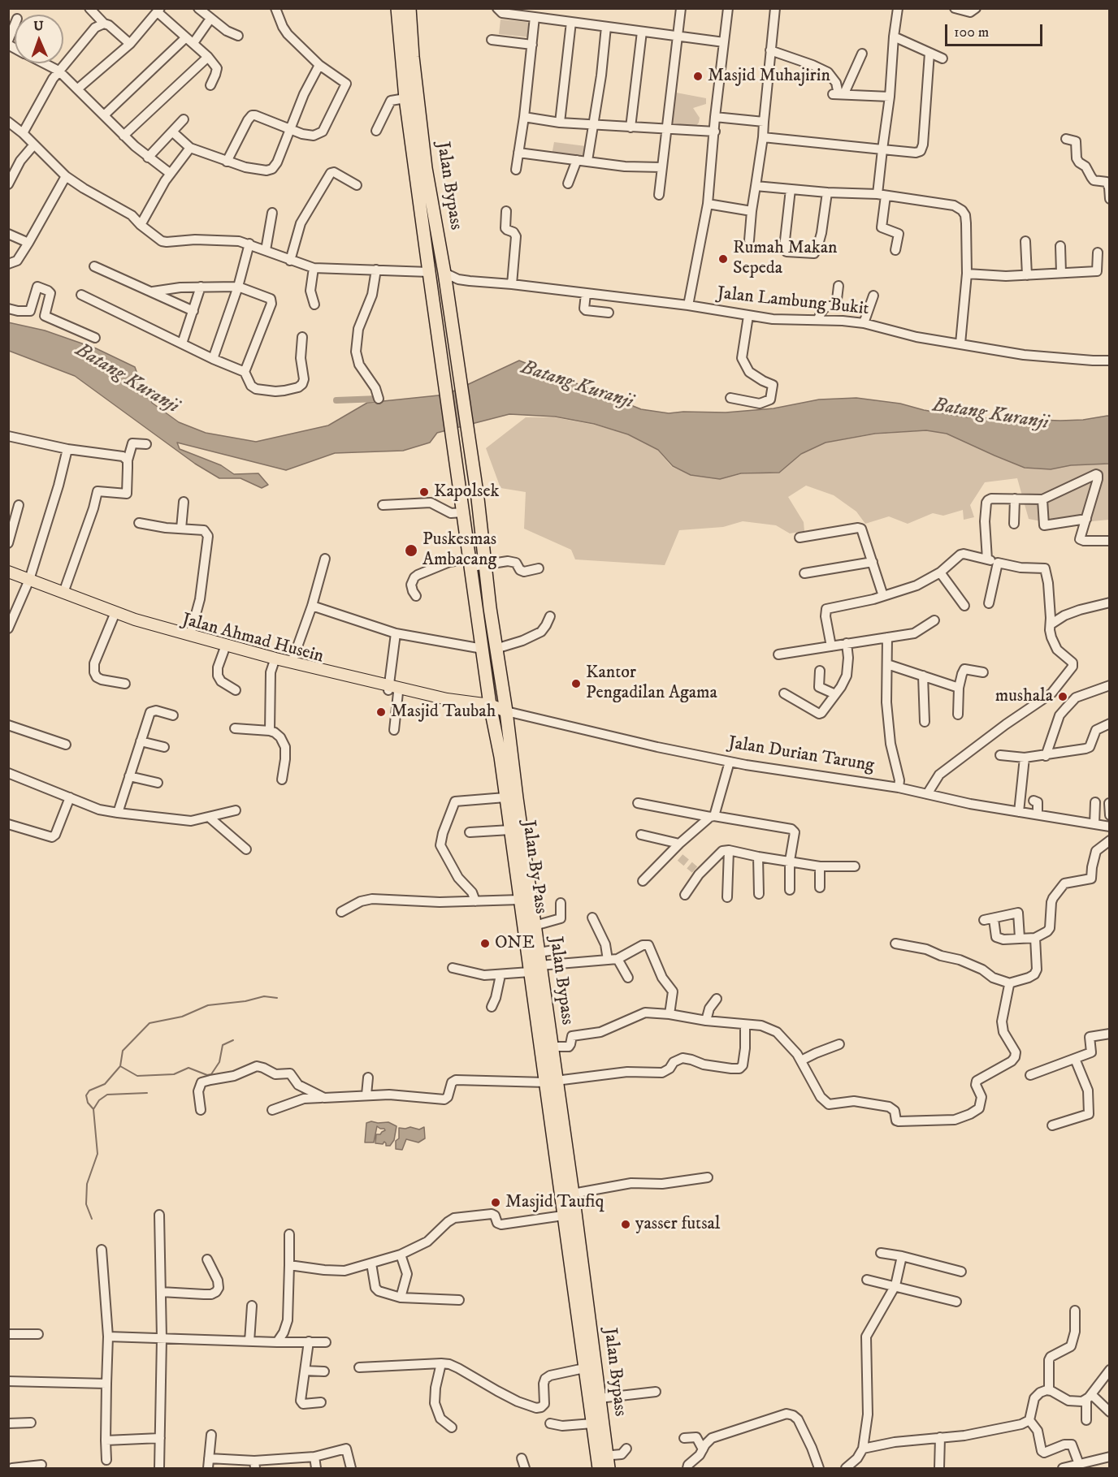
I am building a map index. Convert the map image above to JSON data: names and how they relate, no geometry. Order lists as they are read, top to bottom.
{
  "streets": {
    "highway": ["Jalan Bypass", "Jalan By Pass"],
    "main road": ["Jalan Ahmad Husein", "Jalan Durian Tarung"],
    "street": ["Jalan Lambung Bukit"]
  },
  "crossings": [
    ["Jalan Bypass", "Jalan Lambung Bukit"],
    ["Jalan Bypass", "Jalan Durian Tarung"],
    ["Jalan Bypass", "Jalan By Pass"],
    ["Jalan Ahmad Husein", "Jalan Durian Tarung"],
    ["Jalan Ahmad Husein", "Jalan By Pass"],
    ["Jalan Durian Tarung", "Jalan By Pass"]
  ],
  "water": ["Batang Kuranji"],
  "places": [
    "Masjid Muhajirin",
    "Rumah Makan Sepeda",
    "Kapolsek",
    "Puskesmas Ambacang",
    "Kantor Pengadilan Agama",
    "mushala",
    "Masjid Taubah",
    "ONE",
    "Masjid Taufiq",
    "yasser futsal"
  ],
  "scale_bar": "100 m",
  "north": "top"
}
